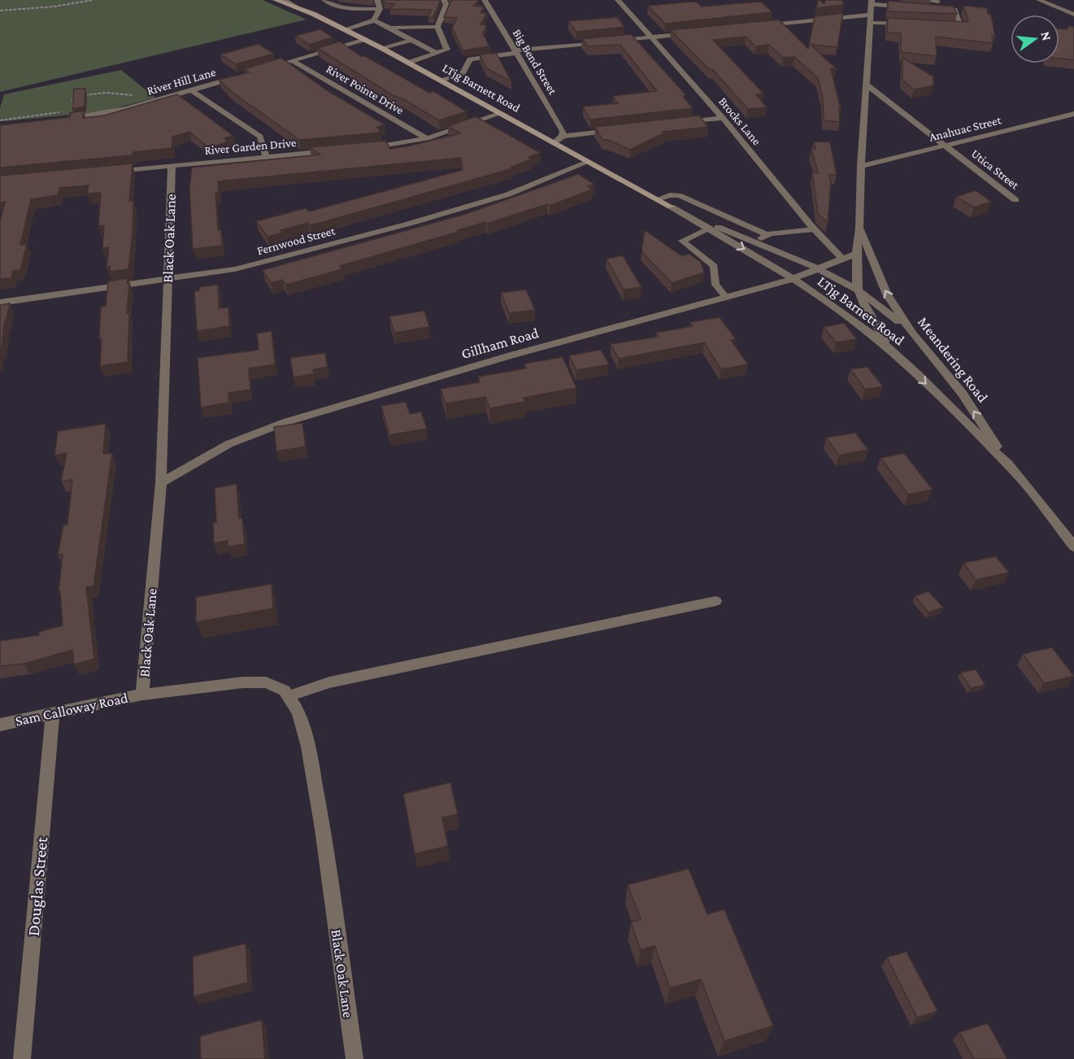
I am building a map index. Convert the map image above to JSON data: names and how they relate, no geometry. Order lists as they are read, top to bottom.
{
  "streets": {
    "street": [
      "Big Bend Street",
      "River Hill Lane",
      "LTjg Barnett Road",
      "River Pointe Drive",
      "Brocks Lane",
      "Anahuac Street",
      "River Garden Drive",
      "Utica Street",
      "Black Oak Lane",
      "Fernwood Street",
      "Gillham Road",
      "Meandering Road",
      "Sam Calloway Road",
      "Douglas Street"
    ]
  },
  "crossings": [
    ["LTjg Barnett Road", "Fernwood Street"],
    ["LTjg Barnett Road", "Gillham Road"],
    ["LTjg Barnett Road", "Meandering Road"],
    ["Brocks Lane", "Gillham Road"],
    ["Anahuac Street", "Utica Street"],
    ["Anahuac Street", "Meandering Road"],
    ["River Garden Drive", "Black Oak Lane"],
    ["Utica Street", "Meandering Road"],
    ["Black Oak Lane", "Fernwood Street"],
    ["Black Oak Lane", "Gillham Road"],
    ["Black Oak Lane", "Sam Calloway Road"],
    ["Gillham Road", "Meandering Road"],
    ["Sam Calloway Road", "Douglas Street"]
  ],
  "north": "right"
}
